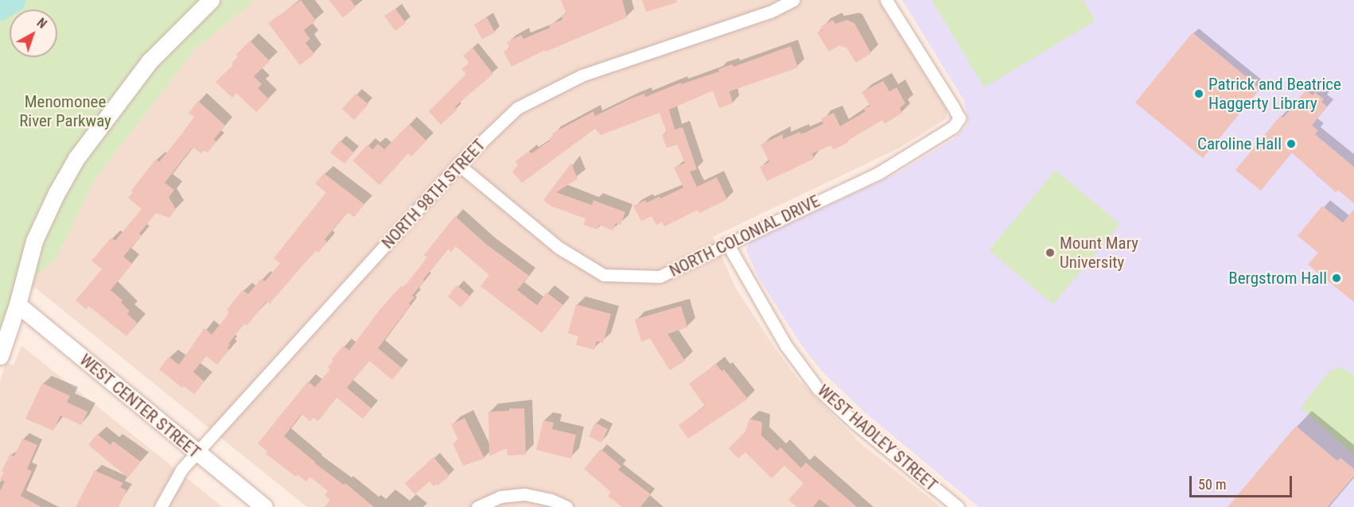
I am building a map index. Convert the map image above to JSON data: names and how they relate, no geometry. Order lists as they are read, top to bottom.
{
  "streets": {
    "street": [
      "NORTH 98TH STREET",
      "NORTH COLONIAL DRIVE",
      "WEST CENTER STREET",
      "WEST HADLEY STREET"
    ]
  },
  "crossings": [
    ["NORTH 98TH STREET", "NORTH COLONIAL DRIVE"],
    ["NORTH 98TH STREET", "WEST CENTER STREET"],
    ["NORTH COLONIAL DRIVE", "WEST HADLEY STREET"]
  ],
  "parks": ["Menomonee River Parkway"],
  "places": [
    "Patrick and Beatrice Haggerty Library",
    "Caroline Hall",
    "Mount Mary University",
    "Bergstrom Hall"
  ],
  "scale_bar": "50 m",
  "north": "top right"
}
